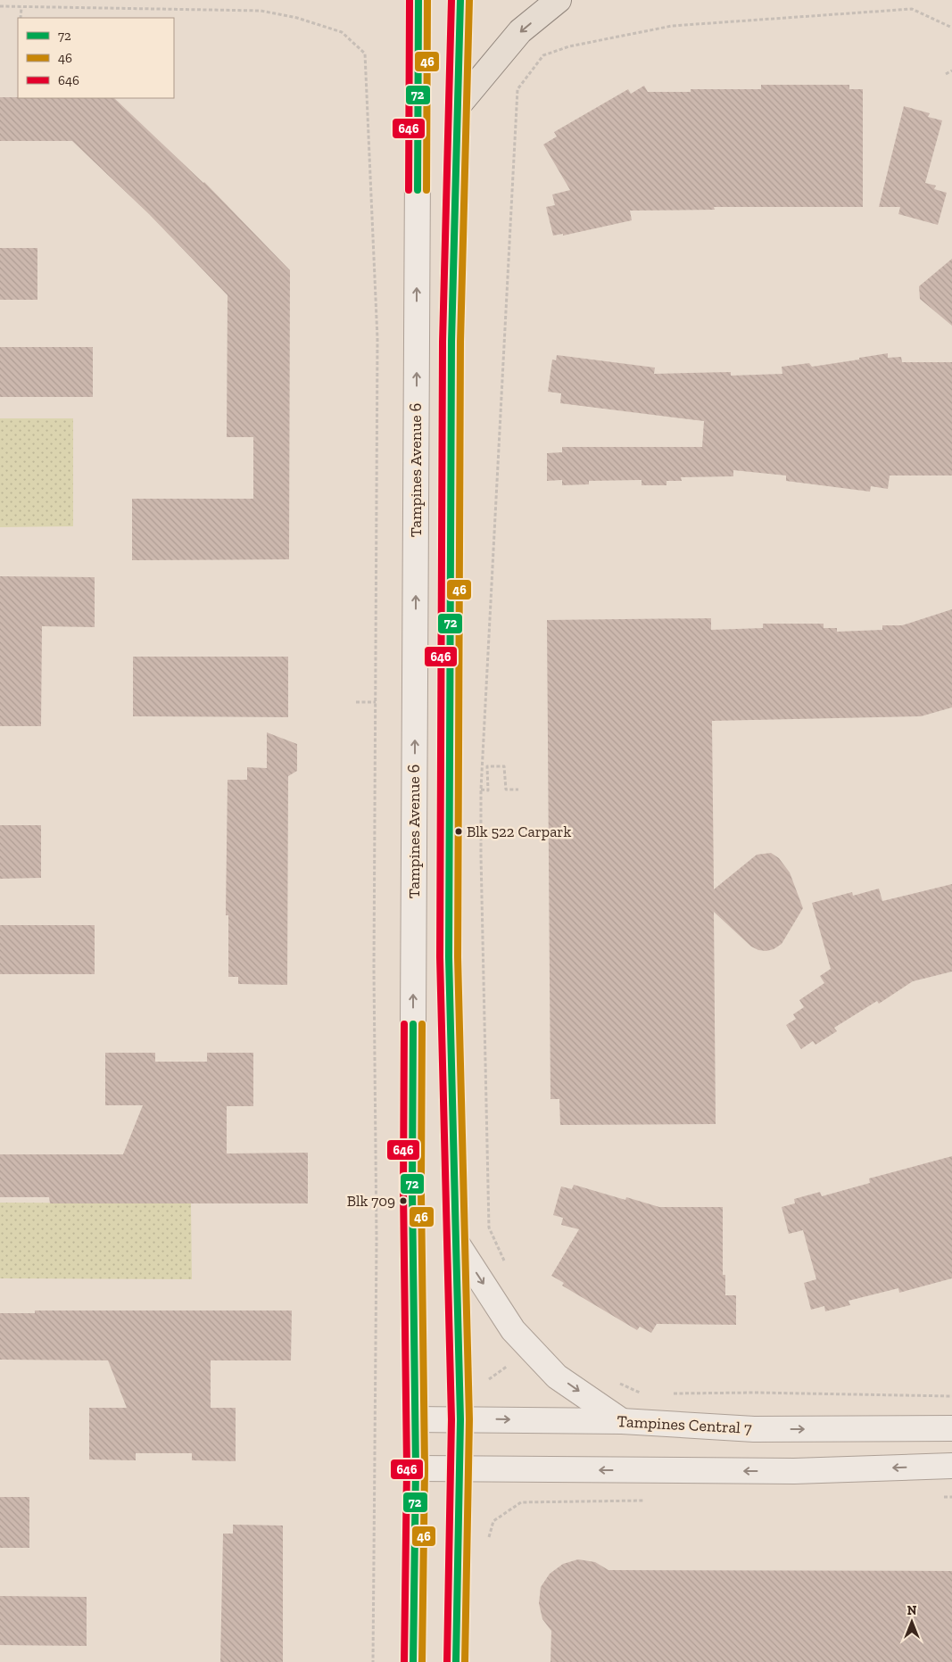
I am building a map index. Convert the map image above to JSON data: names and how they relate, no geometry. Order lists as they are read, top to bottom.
{
  "streets": {
    "street": ["Tampines Avenue 6", "Tampines Central 7"]
  },
  "crossings": [
    ["Tampines Avenue 6", "Tampines Central 7"]
  ],
  "places": ["Blk 522 Carpark", "Blk 709"],
  "lines": ["transit line 72", "transit line 46", "transit line 646"],
  "legend": ["72", "46", "646"],
  "north": "top"
}
